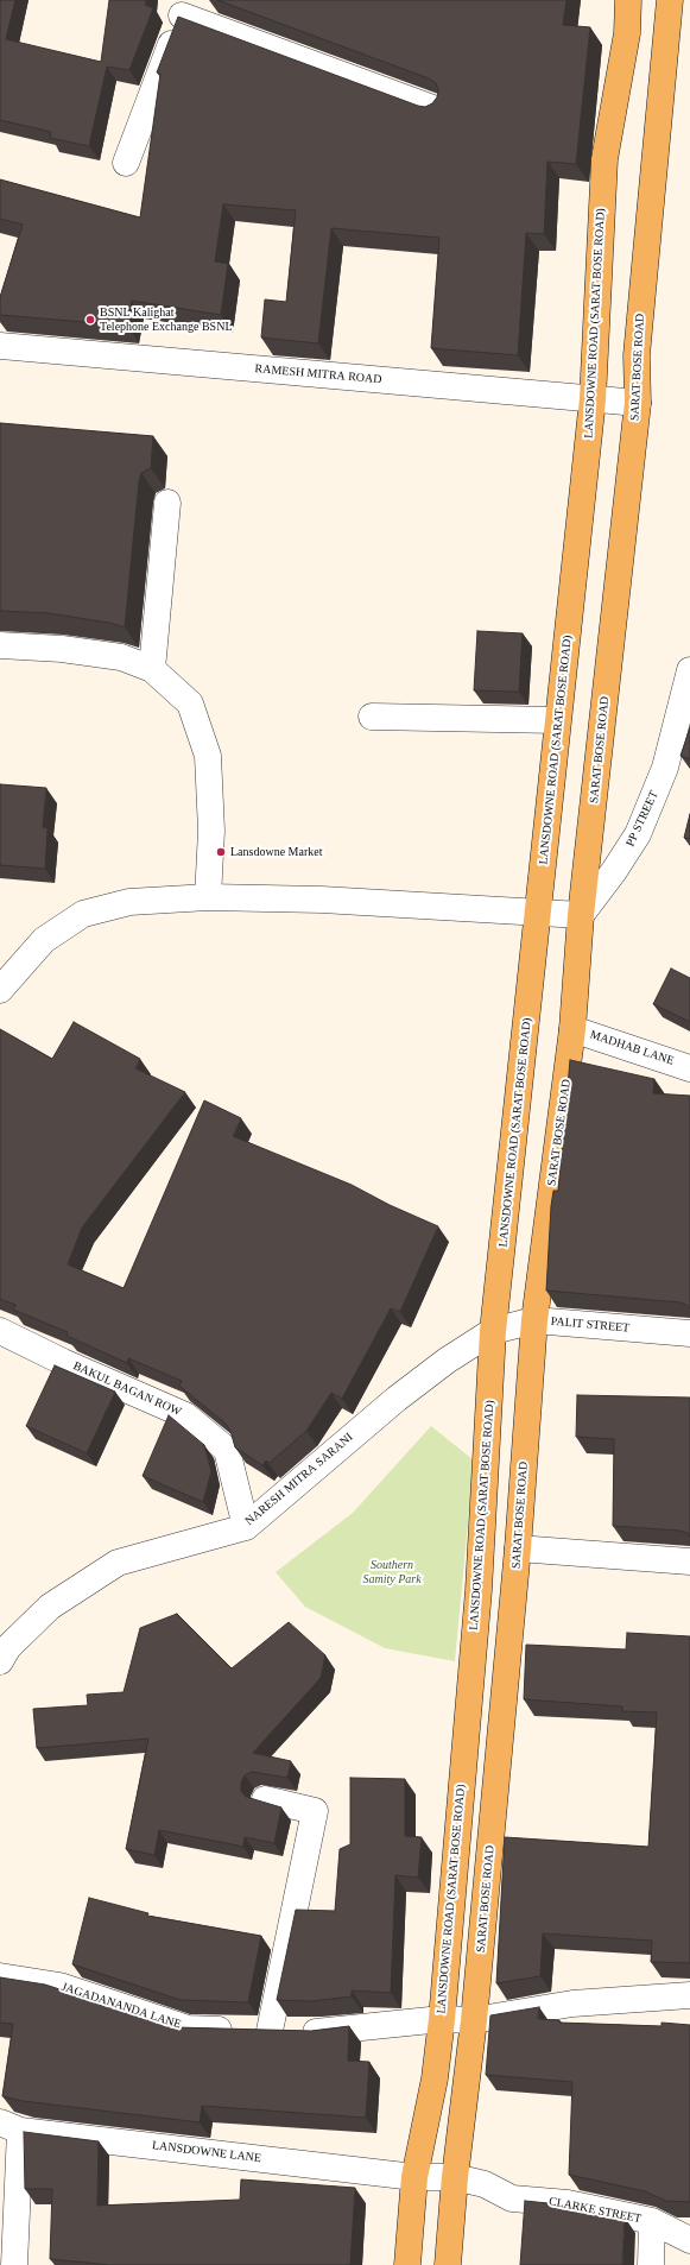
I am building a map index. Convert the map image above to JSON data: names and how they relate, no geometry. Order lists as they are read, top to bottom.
{
  "streets": {
    "main road": ["LANSDOWNE ROAD (SARAT BOSE ROAD)", "SARAT BOSE ROAD"],
    "street": [
      "RAMESH MITRA ROAD",
      "PP STREET",
      "MADHAB LANE",
      "PALIT STREET",
      "BAKUL BAGAN ROW",
      "NARESH MITRA SARANI",
      "JAGADANANDA LANE",
      "LANSDOWNE LANE",
      "CLARKE STREET"
    ]
  },
  "crossings": [
    ["LANSDOWNE ROAD (SARAT BOSE ROAD)", "RAMESH MITRA ROAD"],
    ["LANSDOWNE ROAD (SARAT BOSE ROAD)", "PALIT STREET"],
    ["LANSDOWNE ROAD (SARAT BOSE ROAD)", "NARESH MITRA SARANI"],
    ["LANSDOWNE ROAD (SARAT BOSE ROAD)", "JAGADANANDA LANE"],
    ["LANSDOWNE ROAD (SARAT BOSE ROAD)", "LANSDOWNE LANE"],
    ["LANSDOWNE ROAD (SARAT BOSE ROAD)", "CLARKE STREET"],
    ["SARAT BOSE ROAD", "RAMESH MITRA ROAD"],
    ["SARAT BOSE ROAD", "PP STREET"],
    ["SARAT BOSE ROAD", "MADHAB LANE"],
    ["SARAT BOSE ROAD", "PALIT STREET"],
    ["SARAT BOSE ROAD", "JAGADANANDA LANE"],
    ["SARAT BOSE ROAD", "CLARKE STREET"],
    ["PALIT STREET", "NARESH MITRA SARANI"],
    ["BAKUL BAGAN ROW", "NARESH MITRA SARANI"],
    ["LANSDOWNE LANE", "CLARKE STREET"]
  ],
  "parks": ["Southern Samity Park"],
  "places": ["BSNL Kalighat Telephone Exchange BSNL", "Lansdowne Market"]
}
